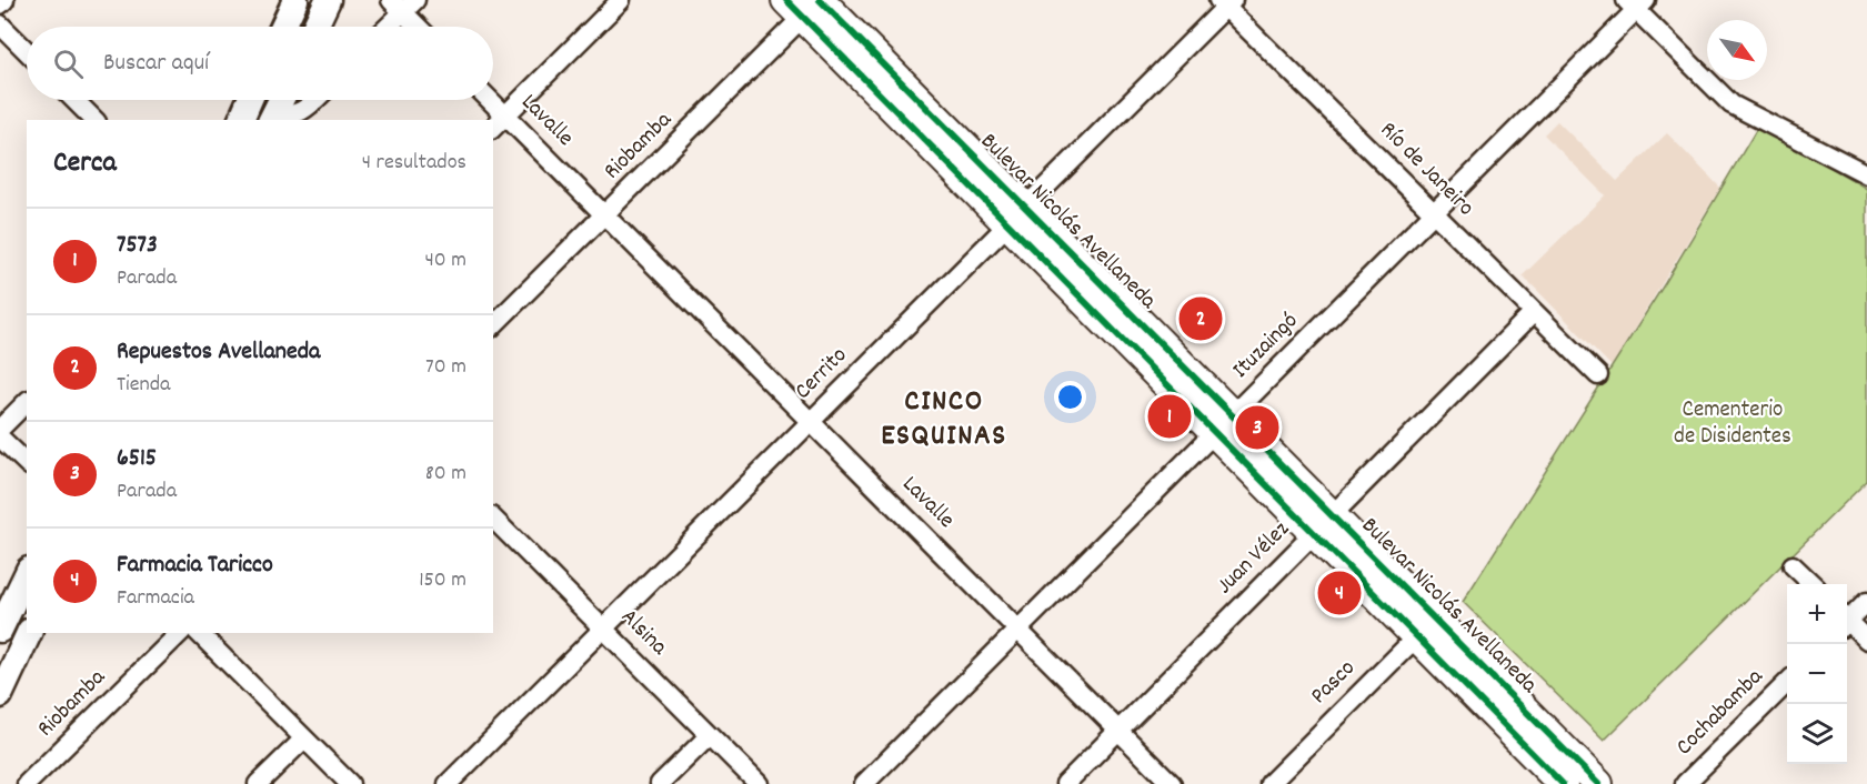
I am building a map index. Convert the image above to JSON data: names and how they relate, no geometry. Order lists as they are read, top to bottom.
{
  "streets": {
    "main road": ["Bulevar Nicolás Avellaneda"],
    "street": [
      "Lavalle",
      "Riobamba",
      "Río de Janeiro",
      "Ituzaingó",
      "Cerrito",
      "Juan Vélez",
      "Alsina",
      "Pasco",
      "Cochabamba"
    ]
  },
  "crossings": [
    ["Lavalle", "Riobamba"],
    ["Lavalle", "Ituzaingó"],
    ["Lavalle", "Cerrito"],
    ["Lavalle", "Juan Vélez"],
    ["Riobamba", "Bulevar Nicolás Avellaneda"],
    ["Río de Janeiro", "Ituzaingó"],
    ["Río de Janeiro", "Cerrito"],
    ["Río de Janeiro", "Juan Vélez"],
    ["Bulevar Nicolás Avellaneda", "Ituzaingó"],
    ["Bulevar Nicolás Avellaneda", "Cerrito"],
    ["Bulevar Nicolás Avellaneda", "Juan Vélez"],
    ["Bulevar Nicolás Avellaneda", "Pasco"],
    ["Cerrito", "Alsina"]
  ],
  "districts": ["CINCO ESQUINAS"],
  "parks": ["Cementerio de Disidentes"],
  "north": "bottom right",
  "page": {
    "search": "Buscar aquí",
    "heading": ["Cerca", "4 resultados"],
    "list": [
      {
        "mark": "1",
        "name": "7573",
        "note": "Parada",
        "value": "40 m"
      },
      {
        "mark": "2",
        "name": "Repuestos Avellaneda",
        "note": "Tienda",
        "value": "70 m"
      },
      {
        "mark": "3",
        "name": "6515",
        "note": "Parada",
        "value": "80 m"
      },
      {
        "mark": "4",
        "name": "Farmacia Taricco",
        "note": "Farmacia",
        "value": "150 m"
      }
    ],
    "pins": [
      "2",
      "1",
      "3",
      "4"
    ],
    "map_buttons": ["+", "−"]
  }
}
